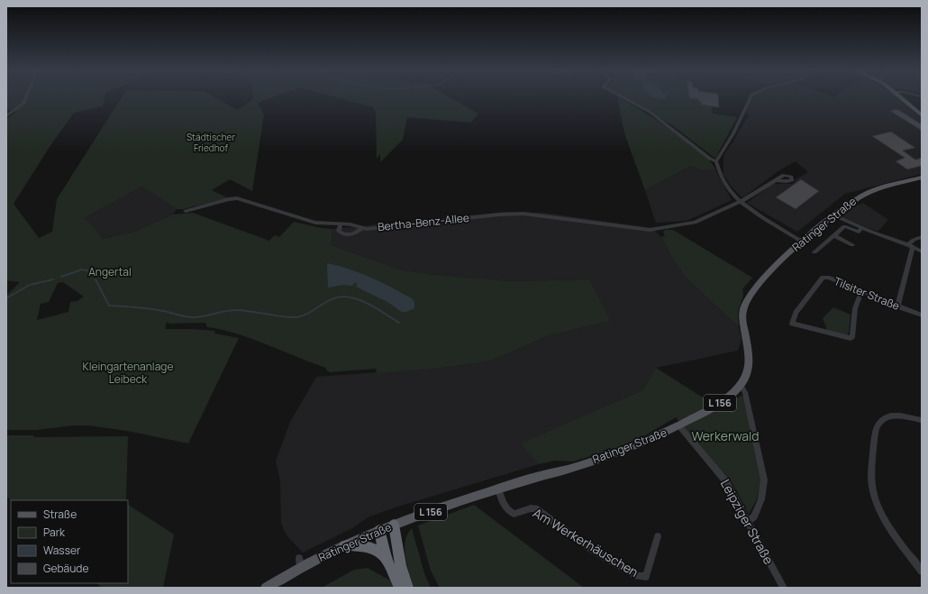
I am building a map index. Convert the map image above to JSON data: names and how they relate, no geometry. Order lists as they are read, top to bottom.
{
  "streets": {
    "main road": ["Ratinger Straße", "L 156"],
    "street": [
      "Bertha-Benz-Allee",
      "Tilsiter Straße",
      "Leipziger Straße",
      "Am Werkerhäuschen"
    ]
  },
  "crossings": [
    ["Ratinger Straße", "Leipziger Straße"],
    ["Ratinger Straße", "Am Werkerhäuschen"]
  ],
  "parks": [
    "Städtischer Friedhof",
    "Angertal",
    "Kleingartenanlage Leibeck",
    "Werkerwald"
  ],
  "legend": [
    "Straße",
    "Park",
    "Wasser",
    "Gebäude"
  ]
}
